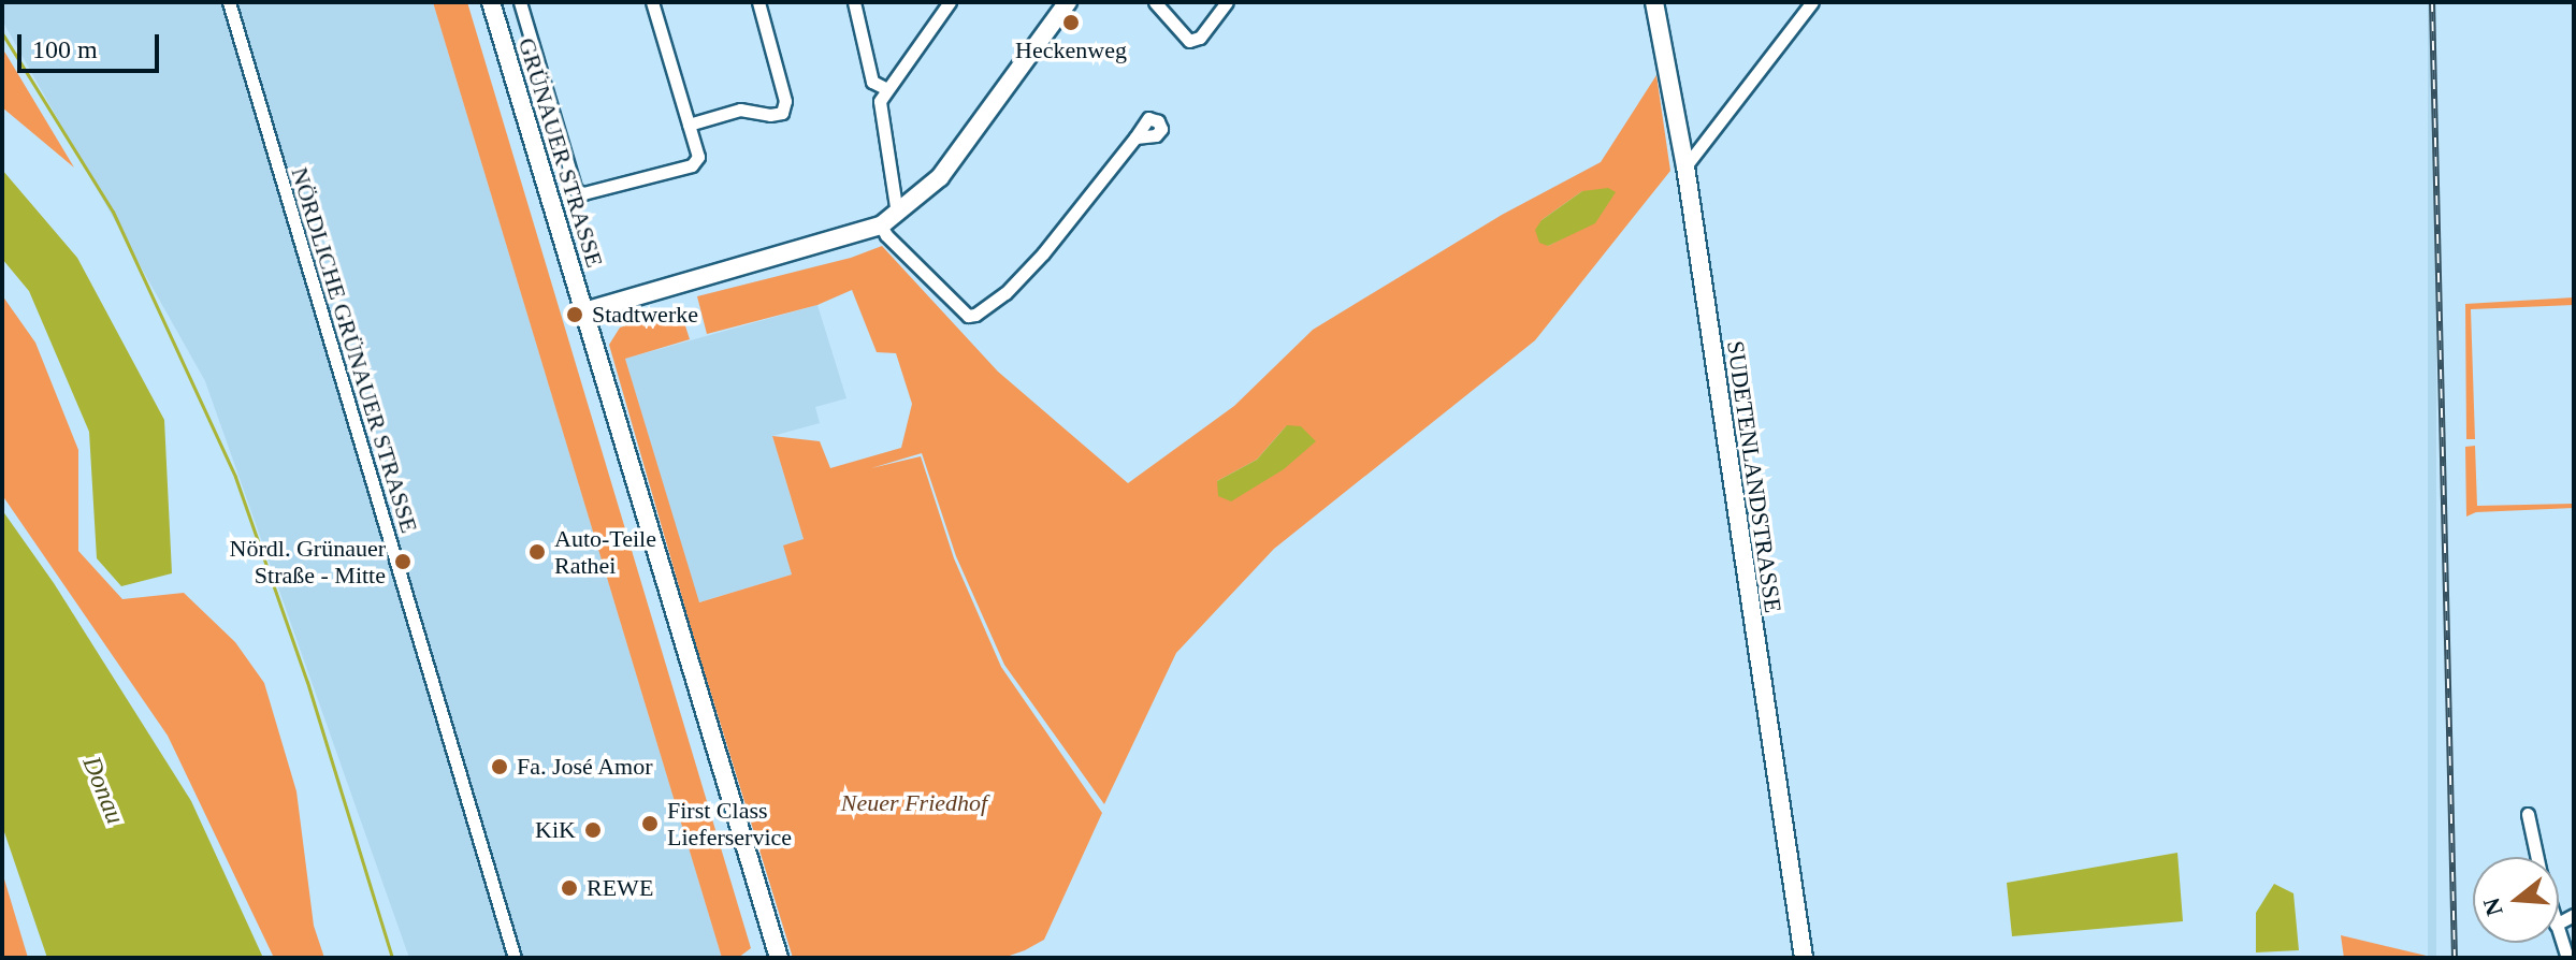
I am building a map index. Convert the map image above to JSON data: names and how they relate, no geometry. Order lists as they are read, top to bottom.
{
  "streets": {
    "street": ["GRÜNAUER STRASSE", "NÖRDLICHE GRÜNAUER STRASSE", "SUDETENLANDSTRASSE"]
  },
  "water": ["Donau"],
  "parks": ["Neuer Friedhof"],
  "places": [
    "Heckenweg",
    "Stadtwerke",
    "Auto-Teile Rathei",
    "Nördl. Grünauer Straße - Mitte",
    "Fa. José Amor",
    "First Class Lieferservice",
    "KiK",
    "REWE"
  ],
  "scale_bar": "100 m",
  "north": "left"
}
